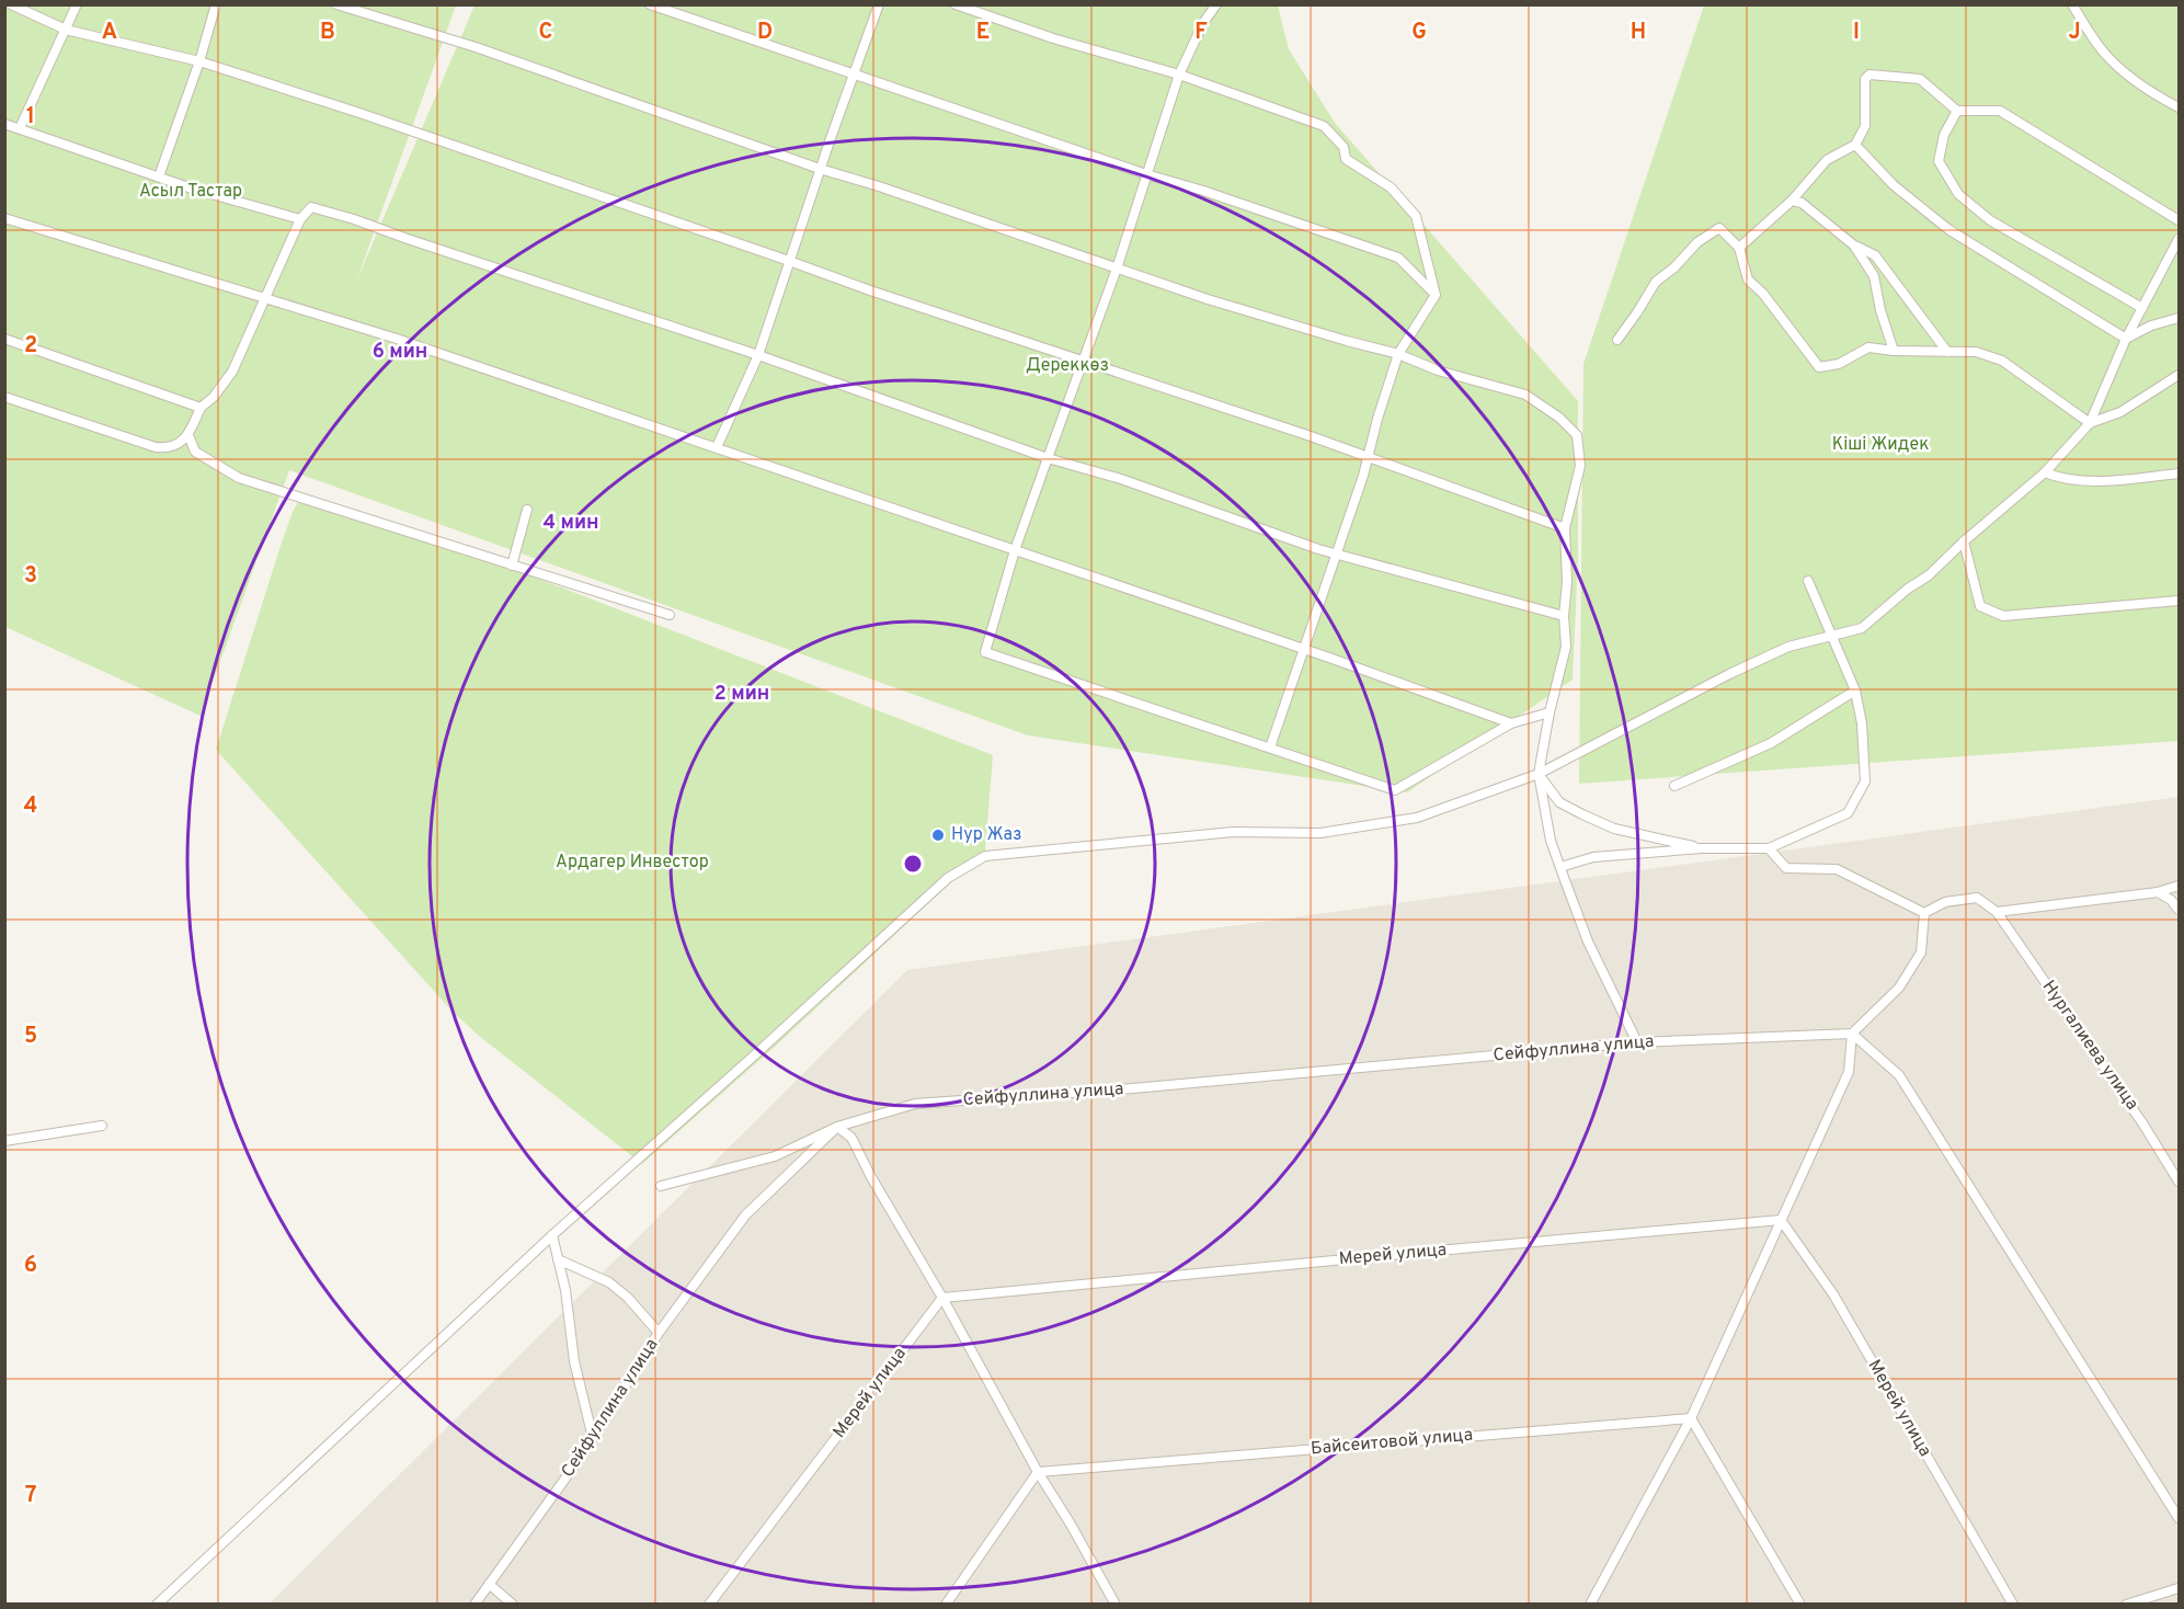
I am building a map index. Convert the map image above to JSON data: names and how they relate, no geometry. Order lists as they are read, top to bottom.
{
  "streets": {
    "street": [
      "Нургалиева улица",
      "Сейфуллина улица",
      "Мерей улица",
      "Байсеитовой улица"
    ]
  },
  "parks": [
    "Асыл Тастар",
    "Дереккөз",
    "Кіші Жидек",
    "Ардагер Инвестор"
  ],
  "places": ["Нур Жаз"],
  "grid": {
    "columns": [
      "A",
      "B",
      "C",
      "D",
      "E",
      "F",
      "G",
      "H",
      "I",
      "J"
    ],
    "rows": [
      "1",
      "2",
      "3",
      "4",
      "5",
      "6",
      "7"
    ]
  },
  "rings": ["6 мин", "4 мин", "2 мин"]
}
